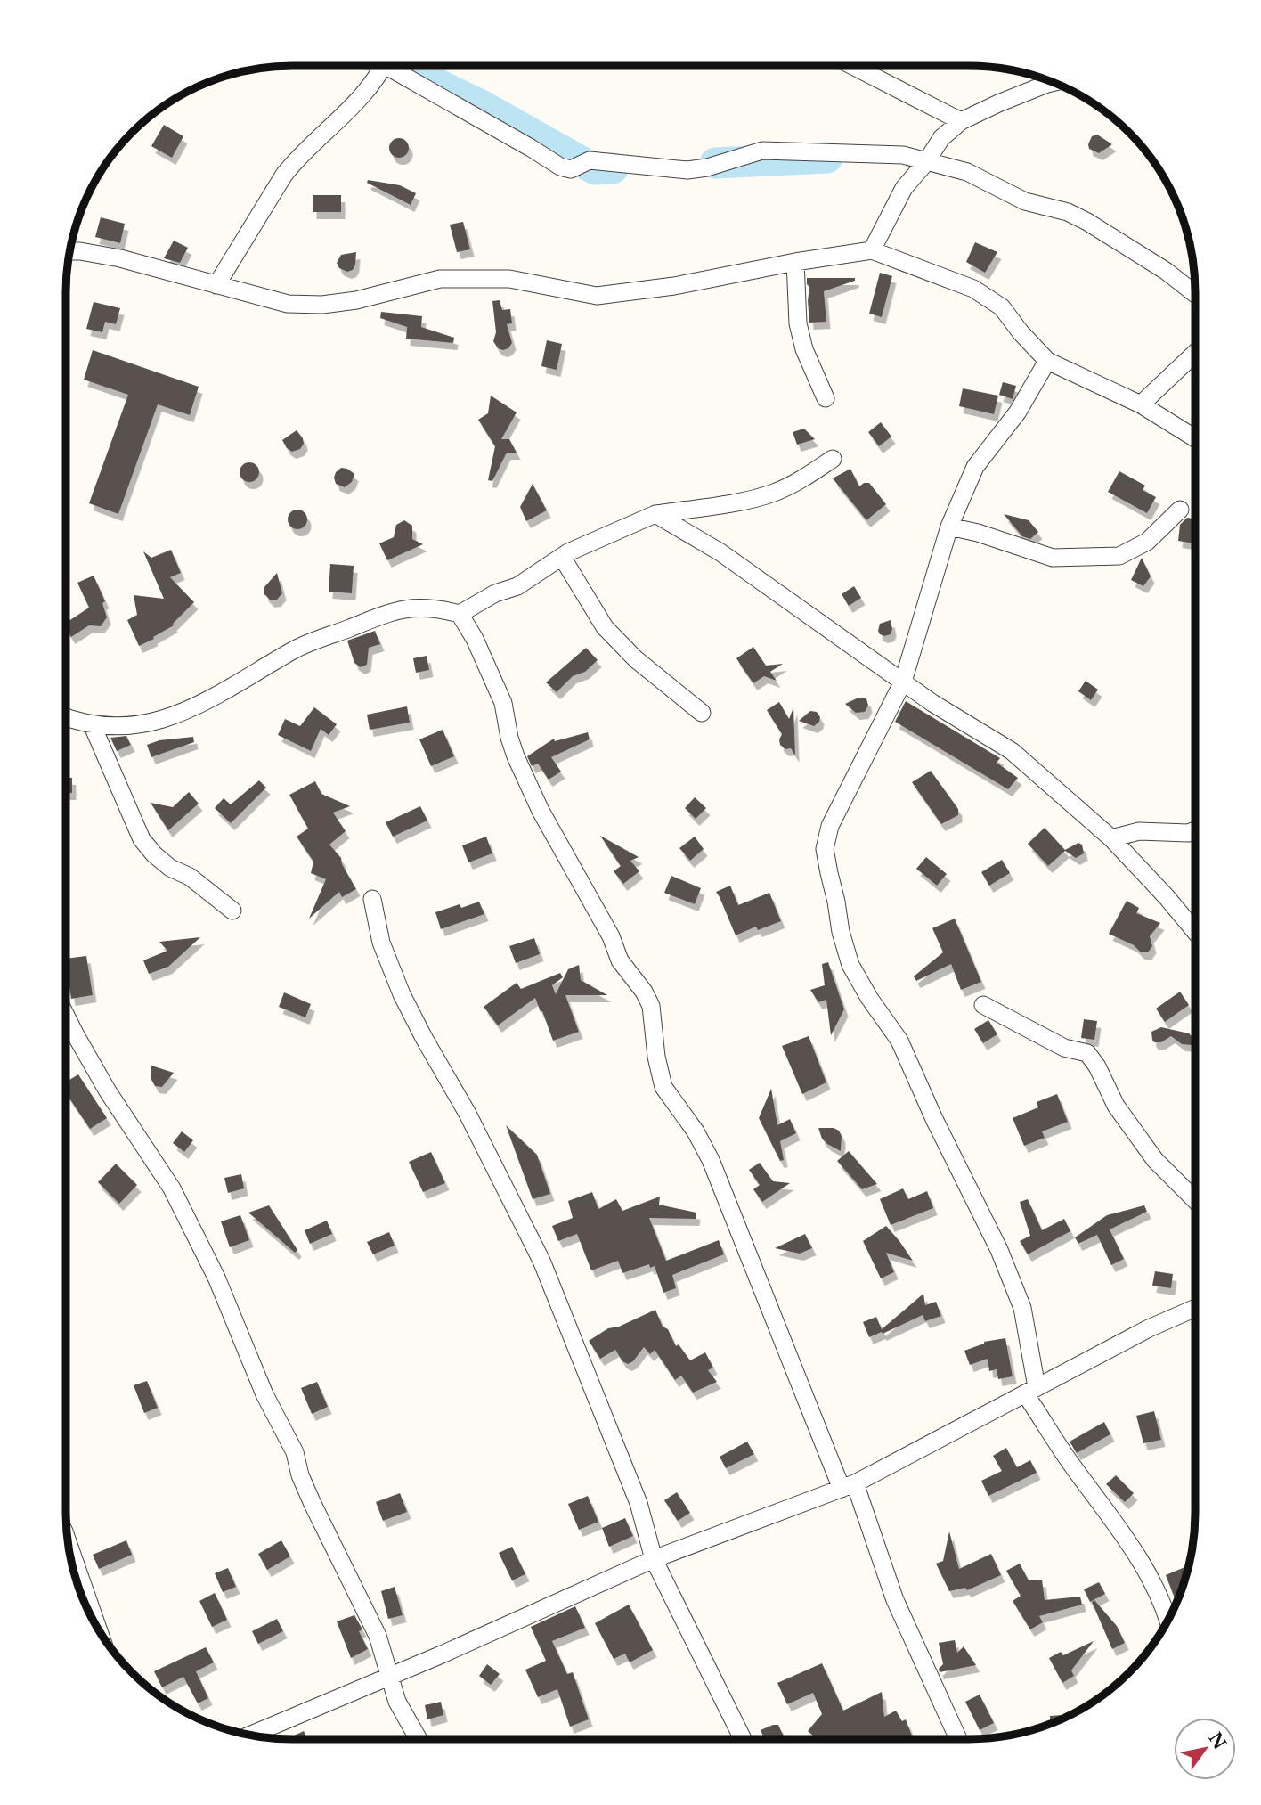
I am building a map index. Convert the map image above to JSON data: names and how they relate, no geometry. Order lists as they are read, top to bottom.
{
  "north": "top right"
}
